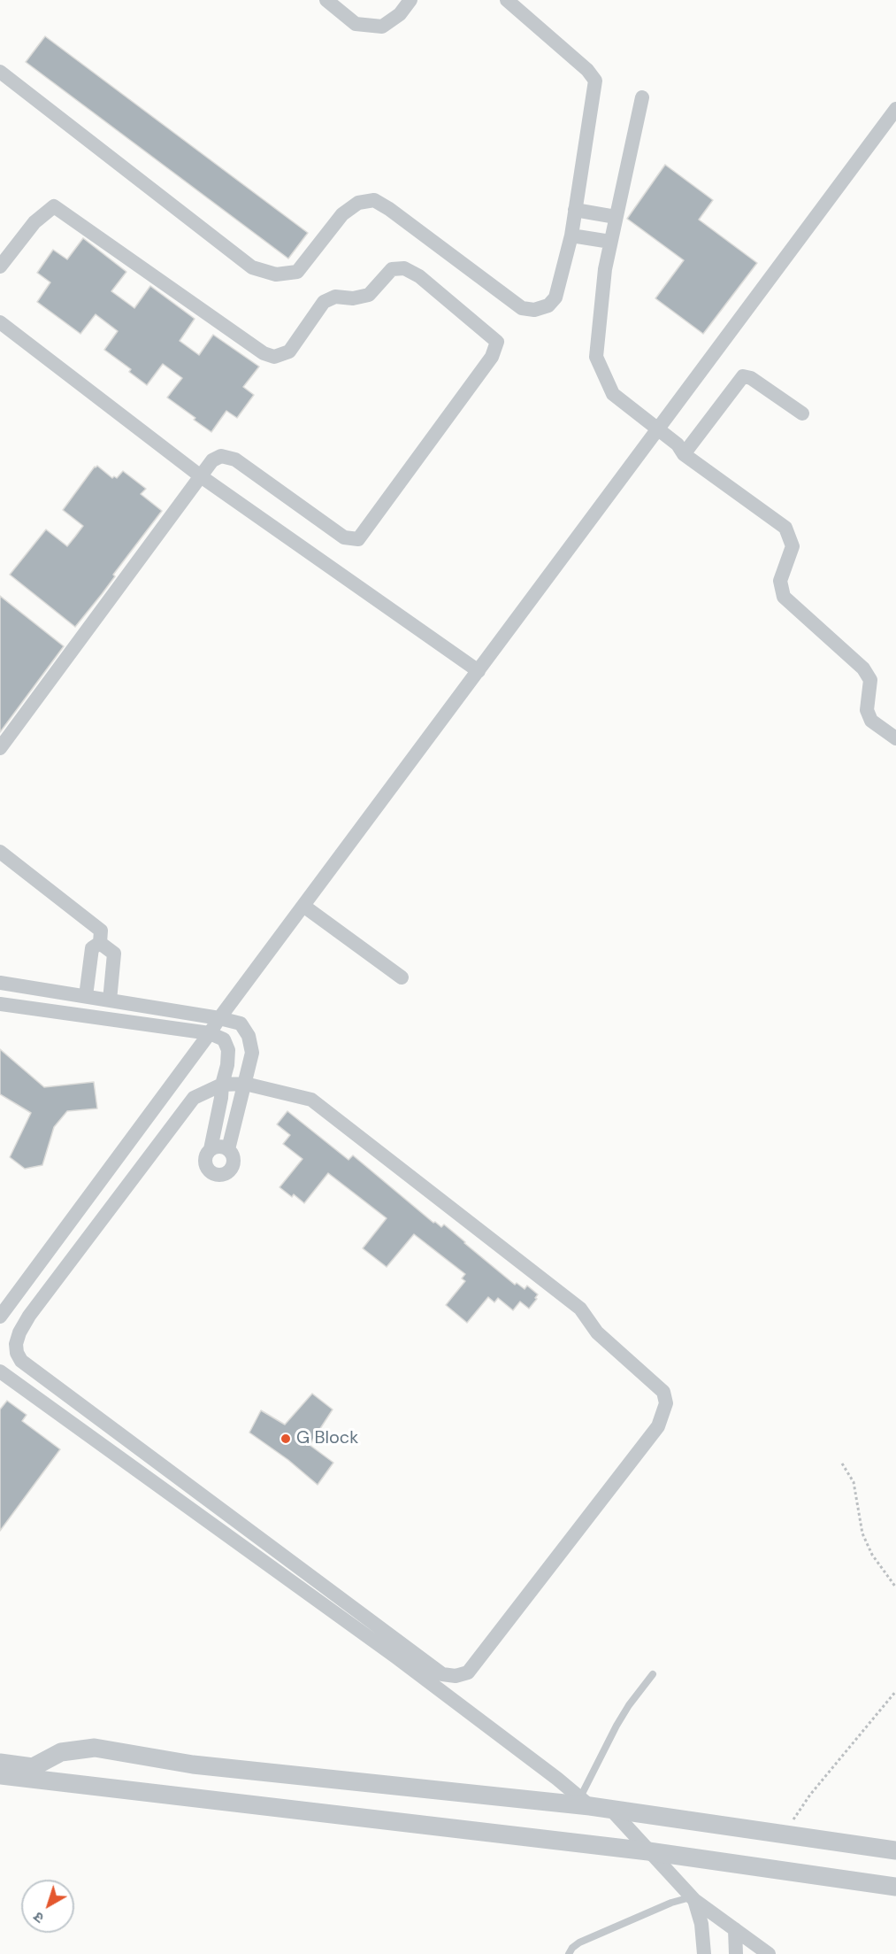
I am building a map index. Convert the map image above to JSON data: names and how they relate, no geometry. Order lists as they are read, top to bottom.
{
  "places": ["G Block"],
  "north": "bottom left"
}
